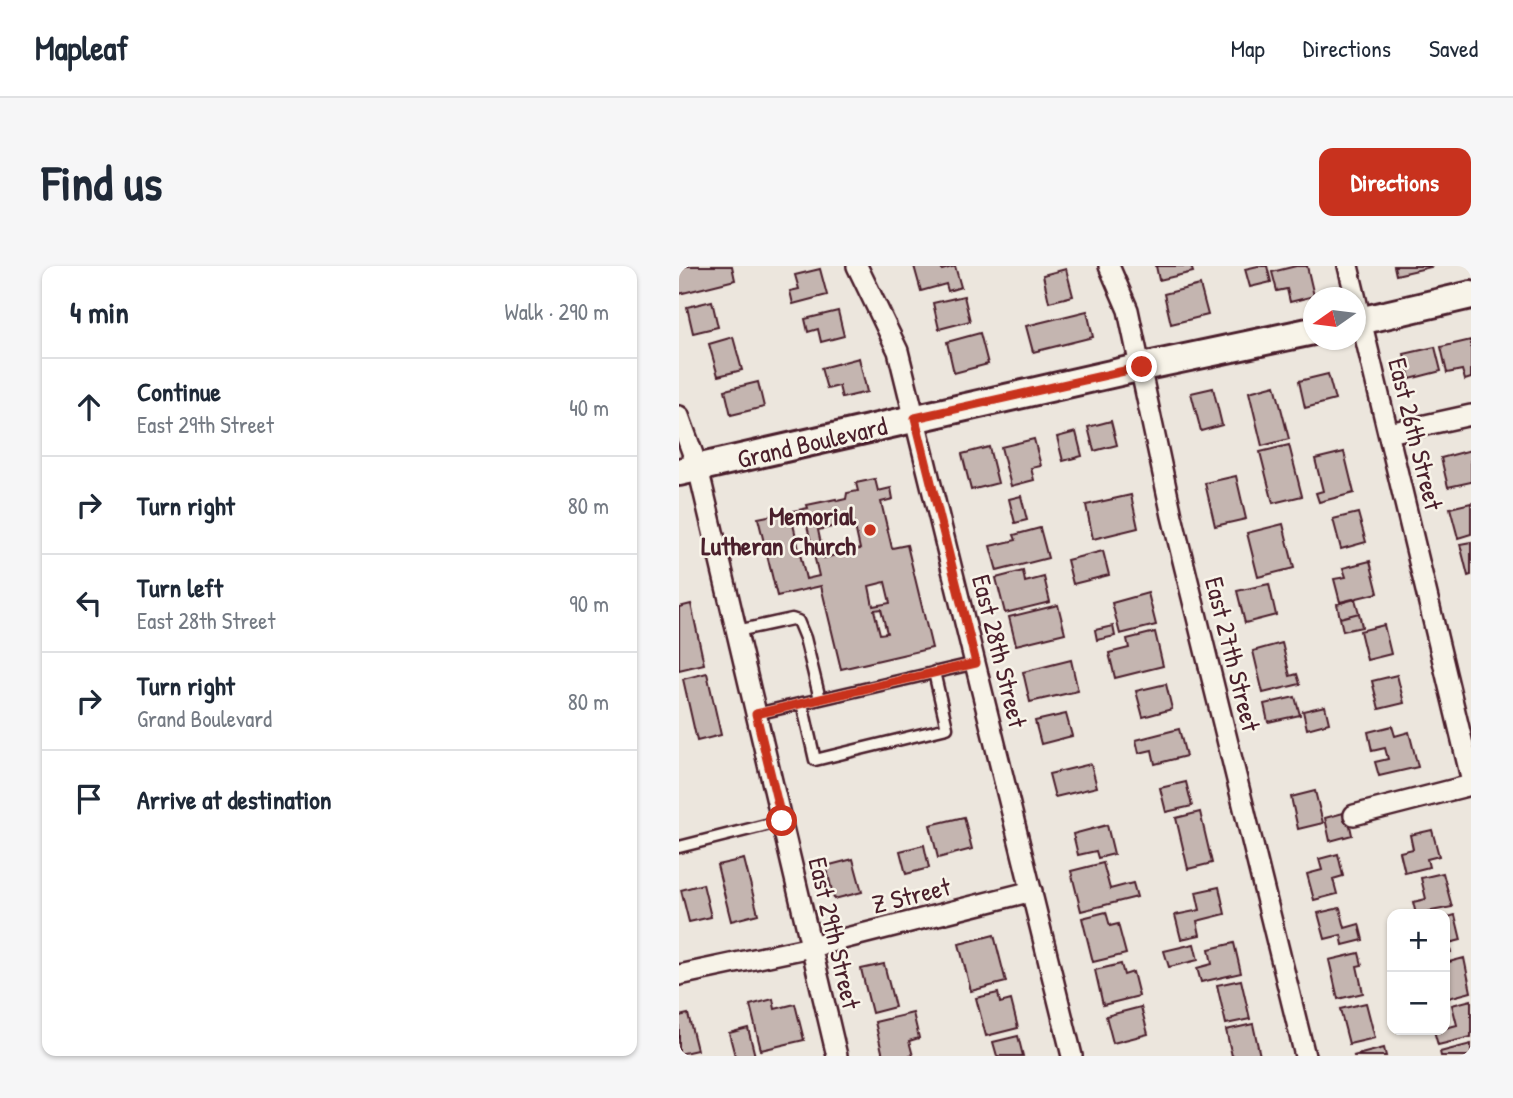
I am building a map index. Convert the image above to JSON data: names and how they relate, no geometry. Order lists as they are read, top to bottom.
{
  "streets": {
    "main road": ["Grand Boulevard"],
    "street": [
      "East 26th Street",
      "East 28th Street",
      "East 27th Street",
      "Z Street",
      "East 29th Street"
    ]
  },
  "crossings": [
    ["Grand Boulevard", "East 28th Street"],
    ["Grand Boulevard", "East 27th Street"],
    ["Grand Boulevard", "East 29th Street"],
    ["East 28th Street", "Z Street"],
    ["Z Street", "East 29th Street"]
  ],
  "places": ["Memorial Lutheran Church"],
  "north": "left",
  "page": {
    "header": "Mapleaf",
    "nav": ["Map", "Directions", "Saved"],
    "buttons": "Directions",
    "title": "Find us",
    "heading": ["4 min", "Walk · 290 m"],
    "list": [
      ["Continue", "East 29th Street", "40 m"],
      ["Turn right", "80 m"],
      ["Turn left", "East 28th Street", "90 m"],
      ["Turn right", "Grand Boulevard", "80 m"],
      "Arrive at destination"
    ],
    "map_buttons": ["+", "−"]
  }
}
